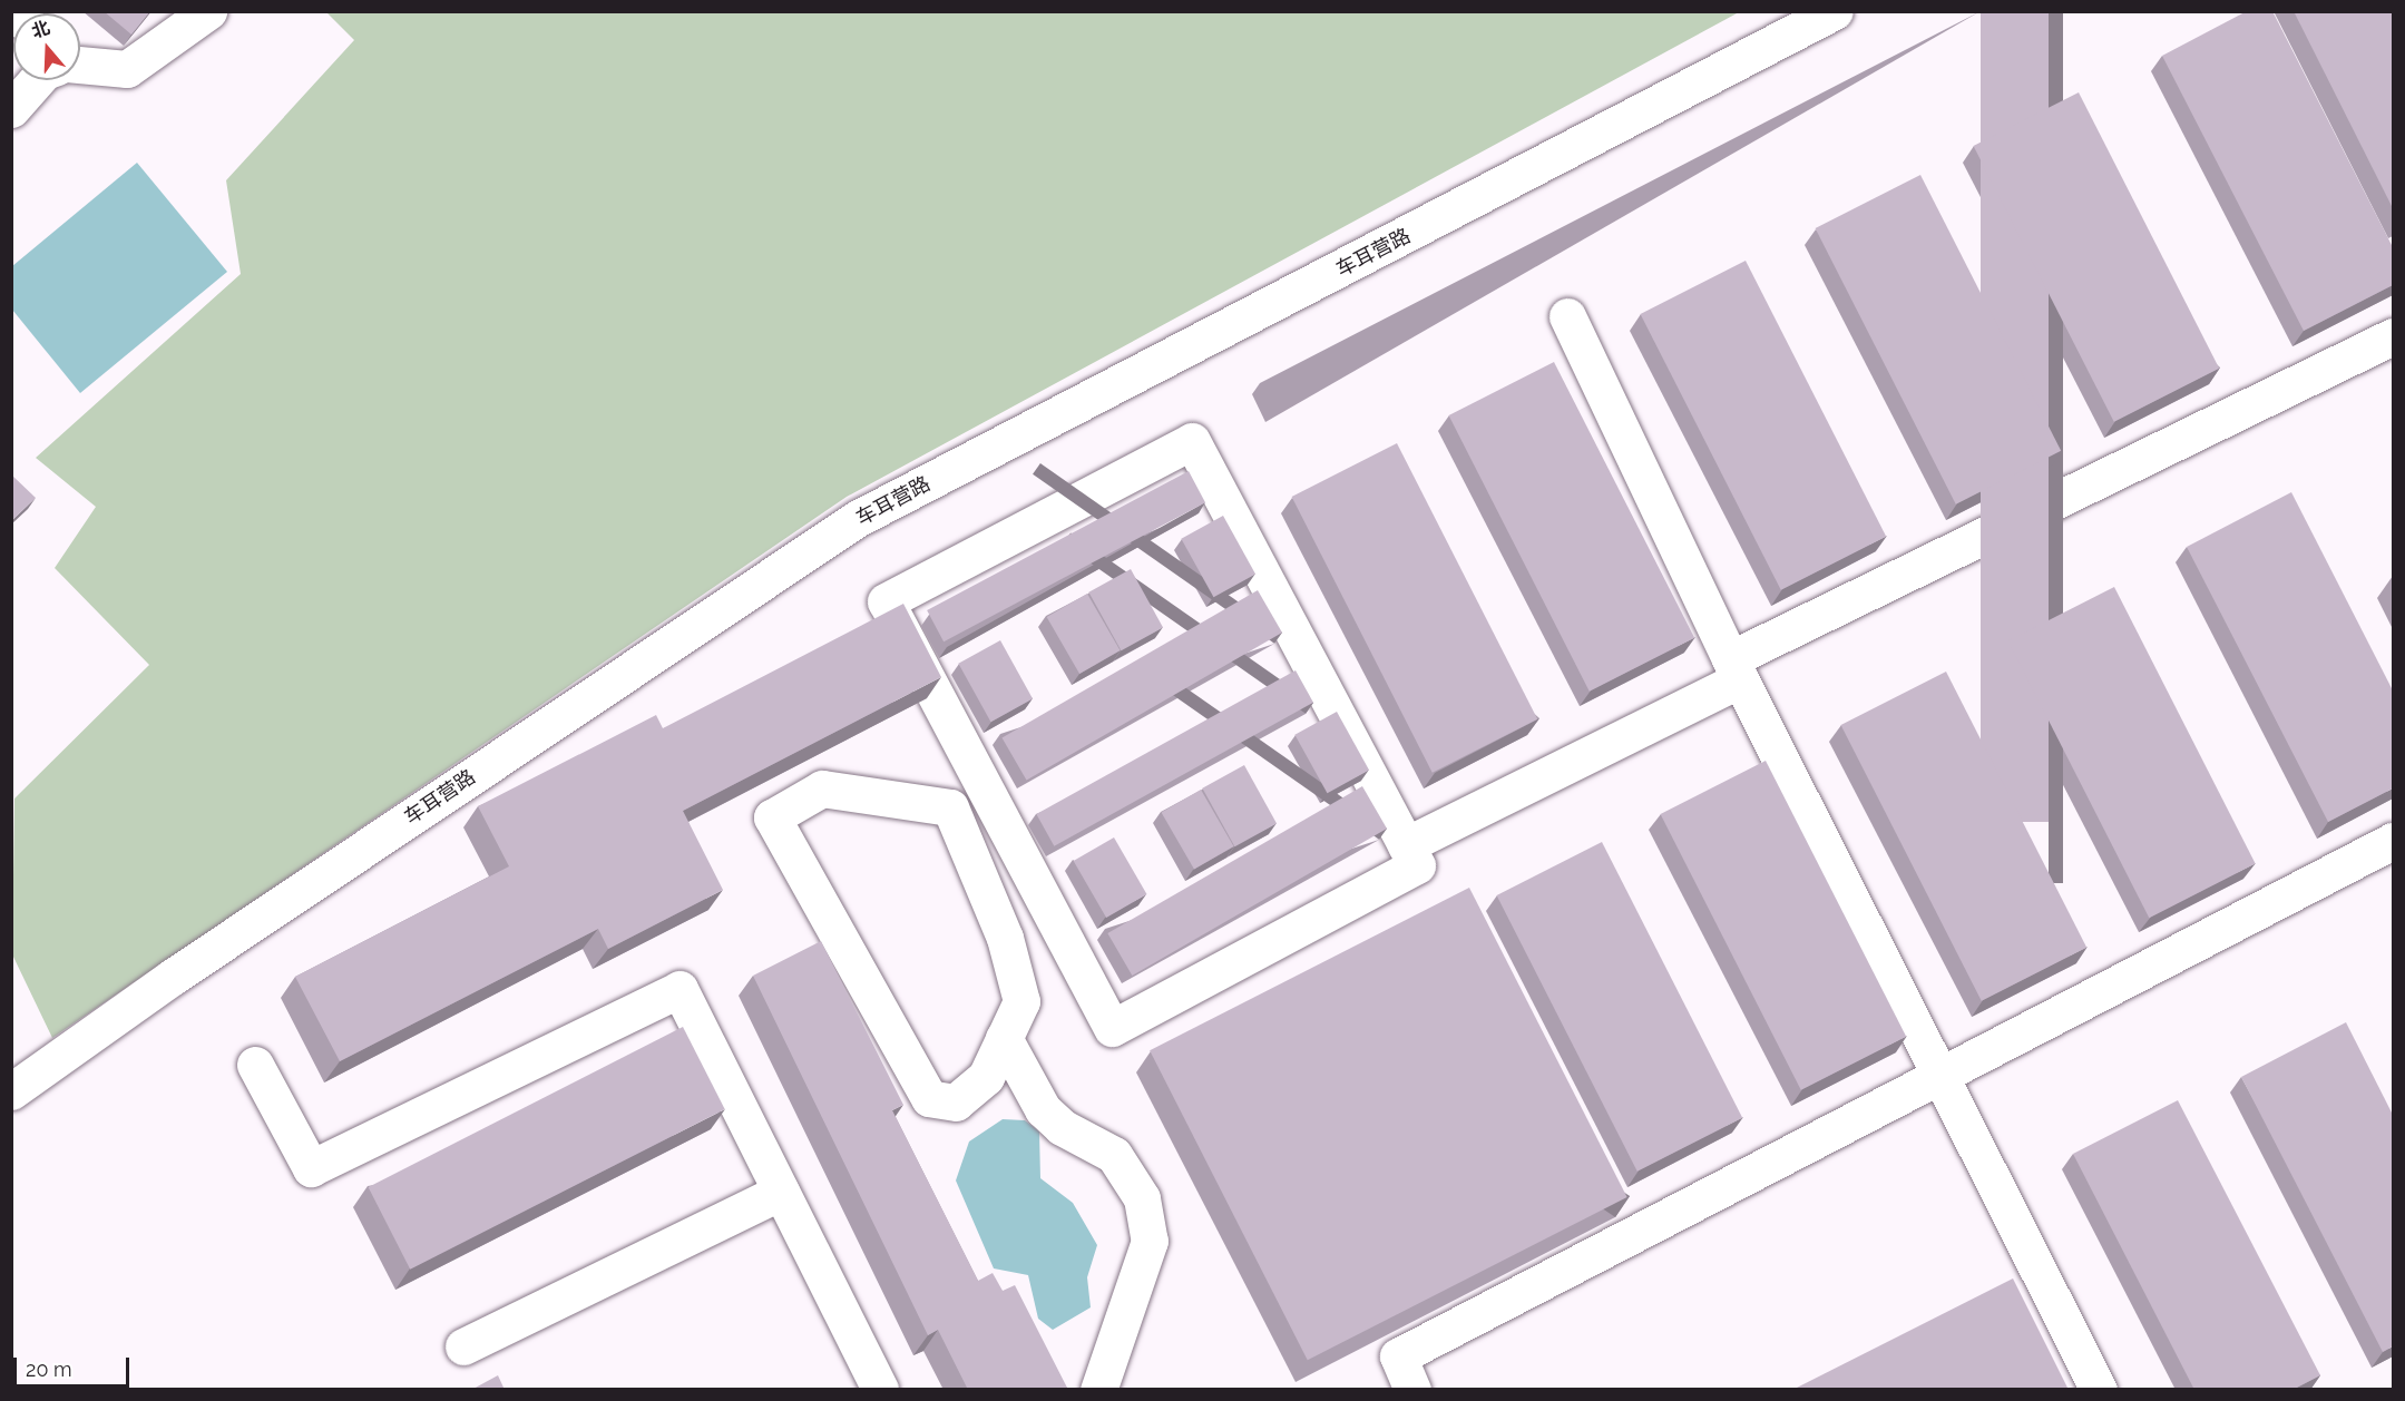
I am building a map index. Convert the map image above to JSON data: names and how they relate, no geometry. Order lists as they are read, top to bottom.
{
  "streets": {
    "street": ["车耳营路"]
  },
  "scale_bar": "20 m",
  "north": "top"
}
